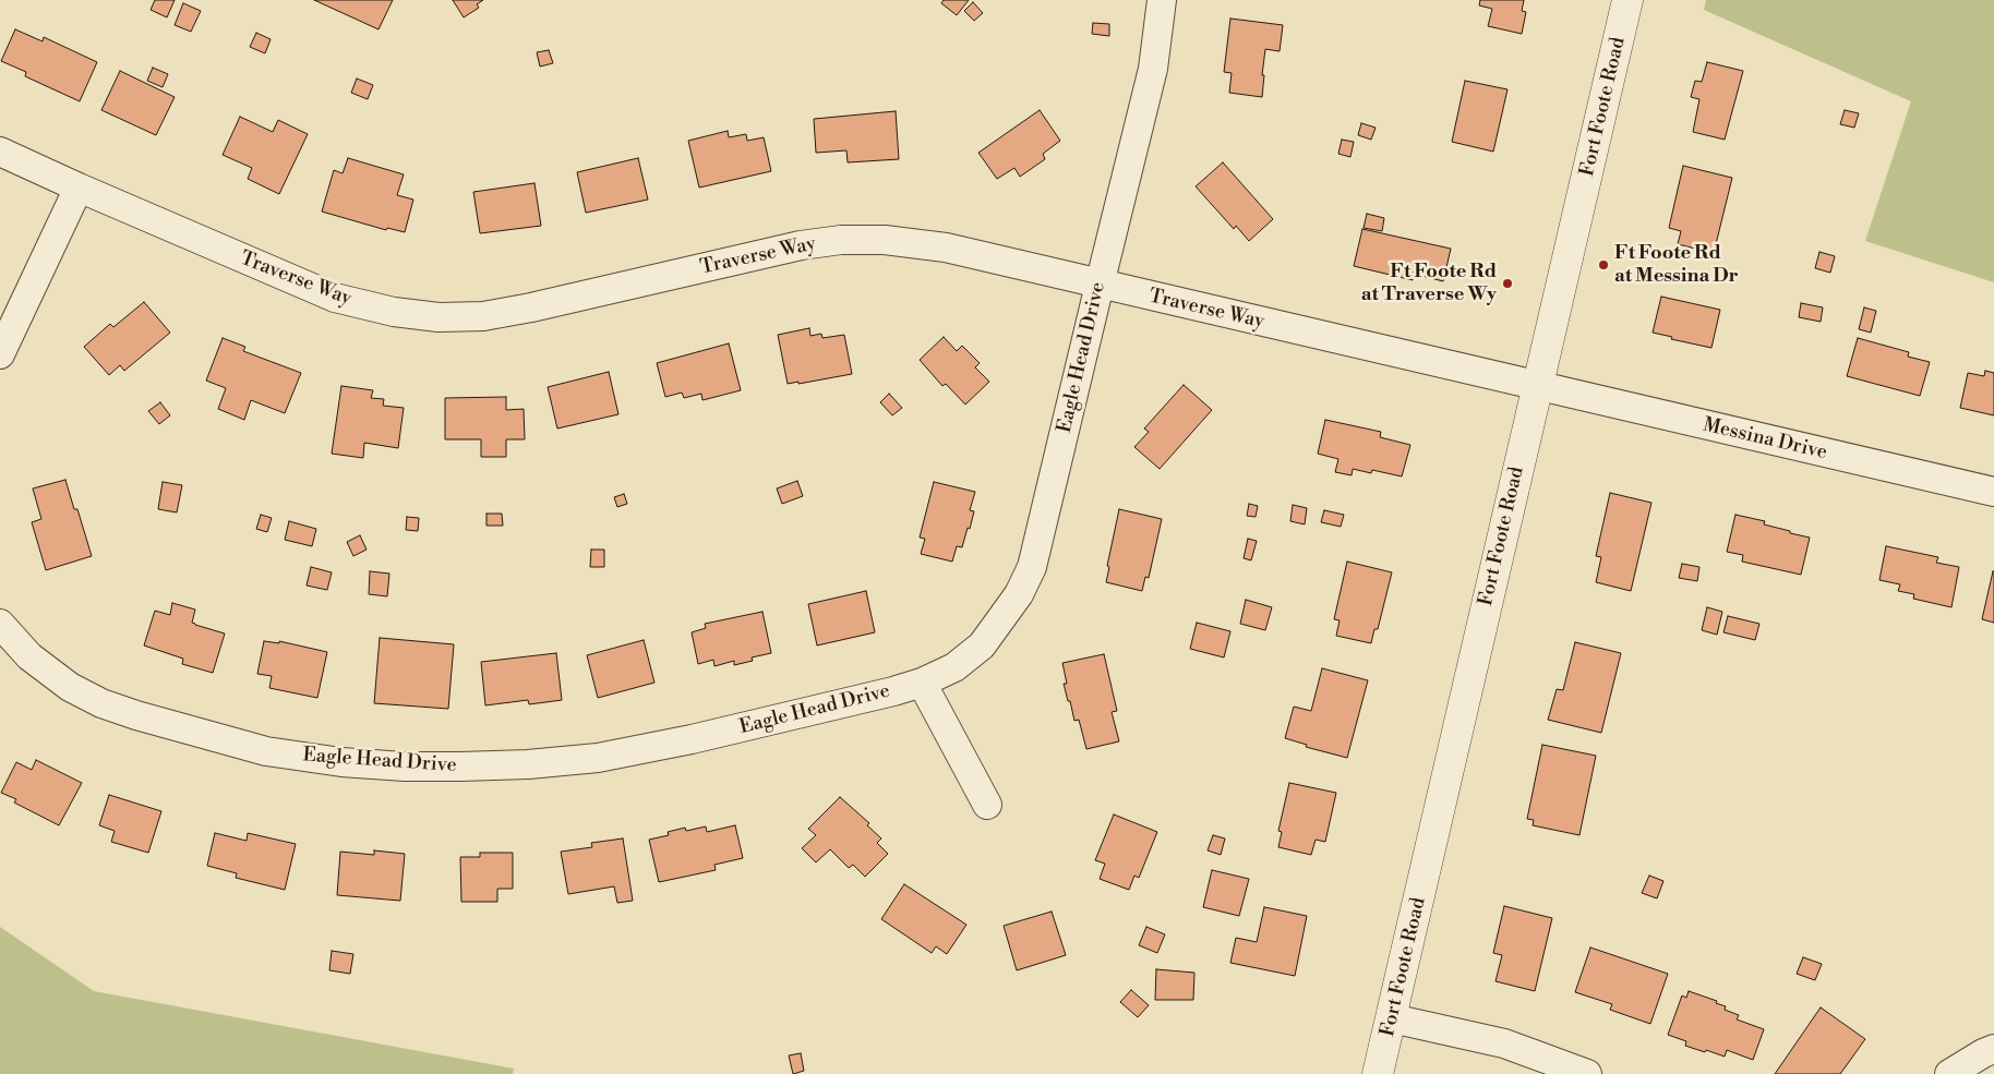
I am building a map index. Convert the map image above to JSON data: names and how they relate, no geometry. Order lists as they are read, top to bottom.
{
  "streets": {
    "street": [
      "Fort Foote Road",
      "Traverse Way",
      "Eagle Head Drive",
      "Messina Drive"
    ]
  },
  "crossings": [
    ["Fort Foote Road", "Traverse Way"],
    ["Fort Foote Road", "Messina Drive"],
    ["Traverse Way", "Eagle Head Drive"],
    ["Traverse Way", "Messina Drive"]
  ],
  "places": ["Ft Foote Rd at Messina Dr", "Ft Foote Rd at Traverse Wy"]
}
